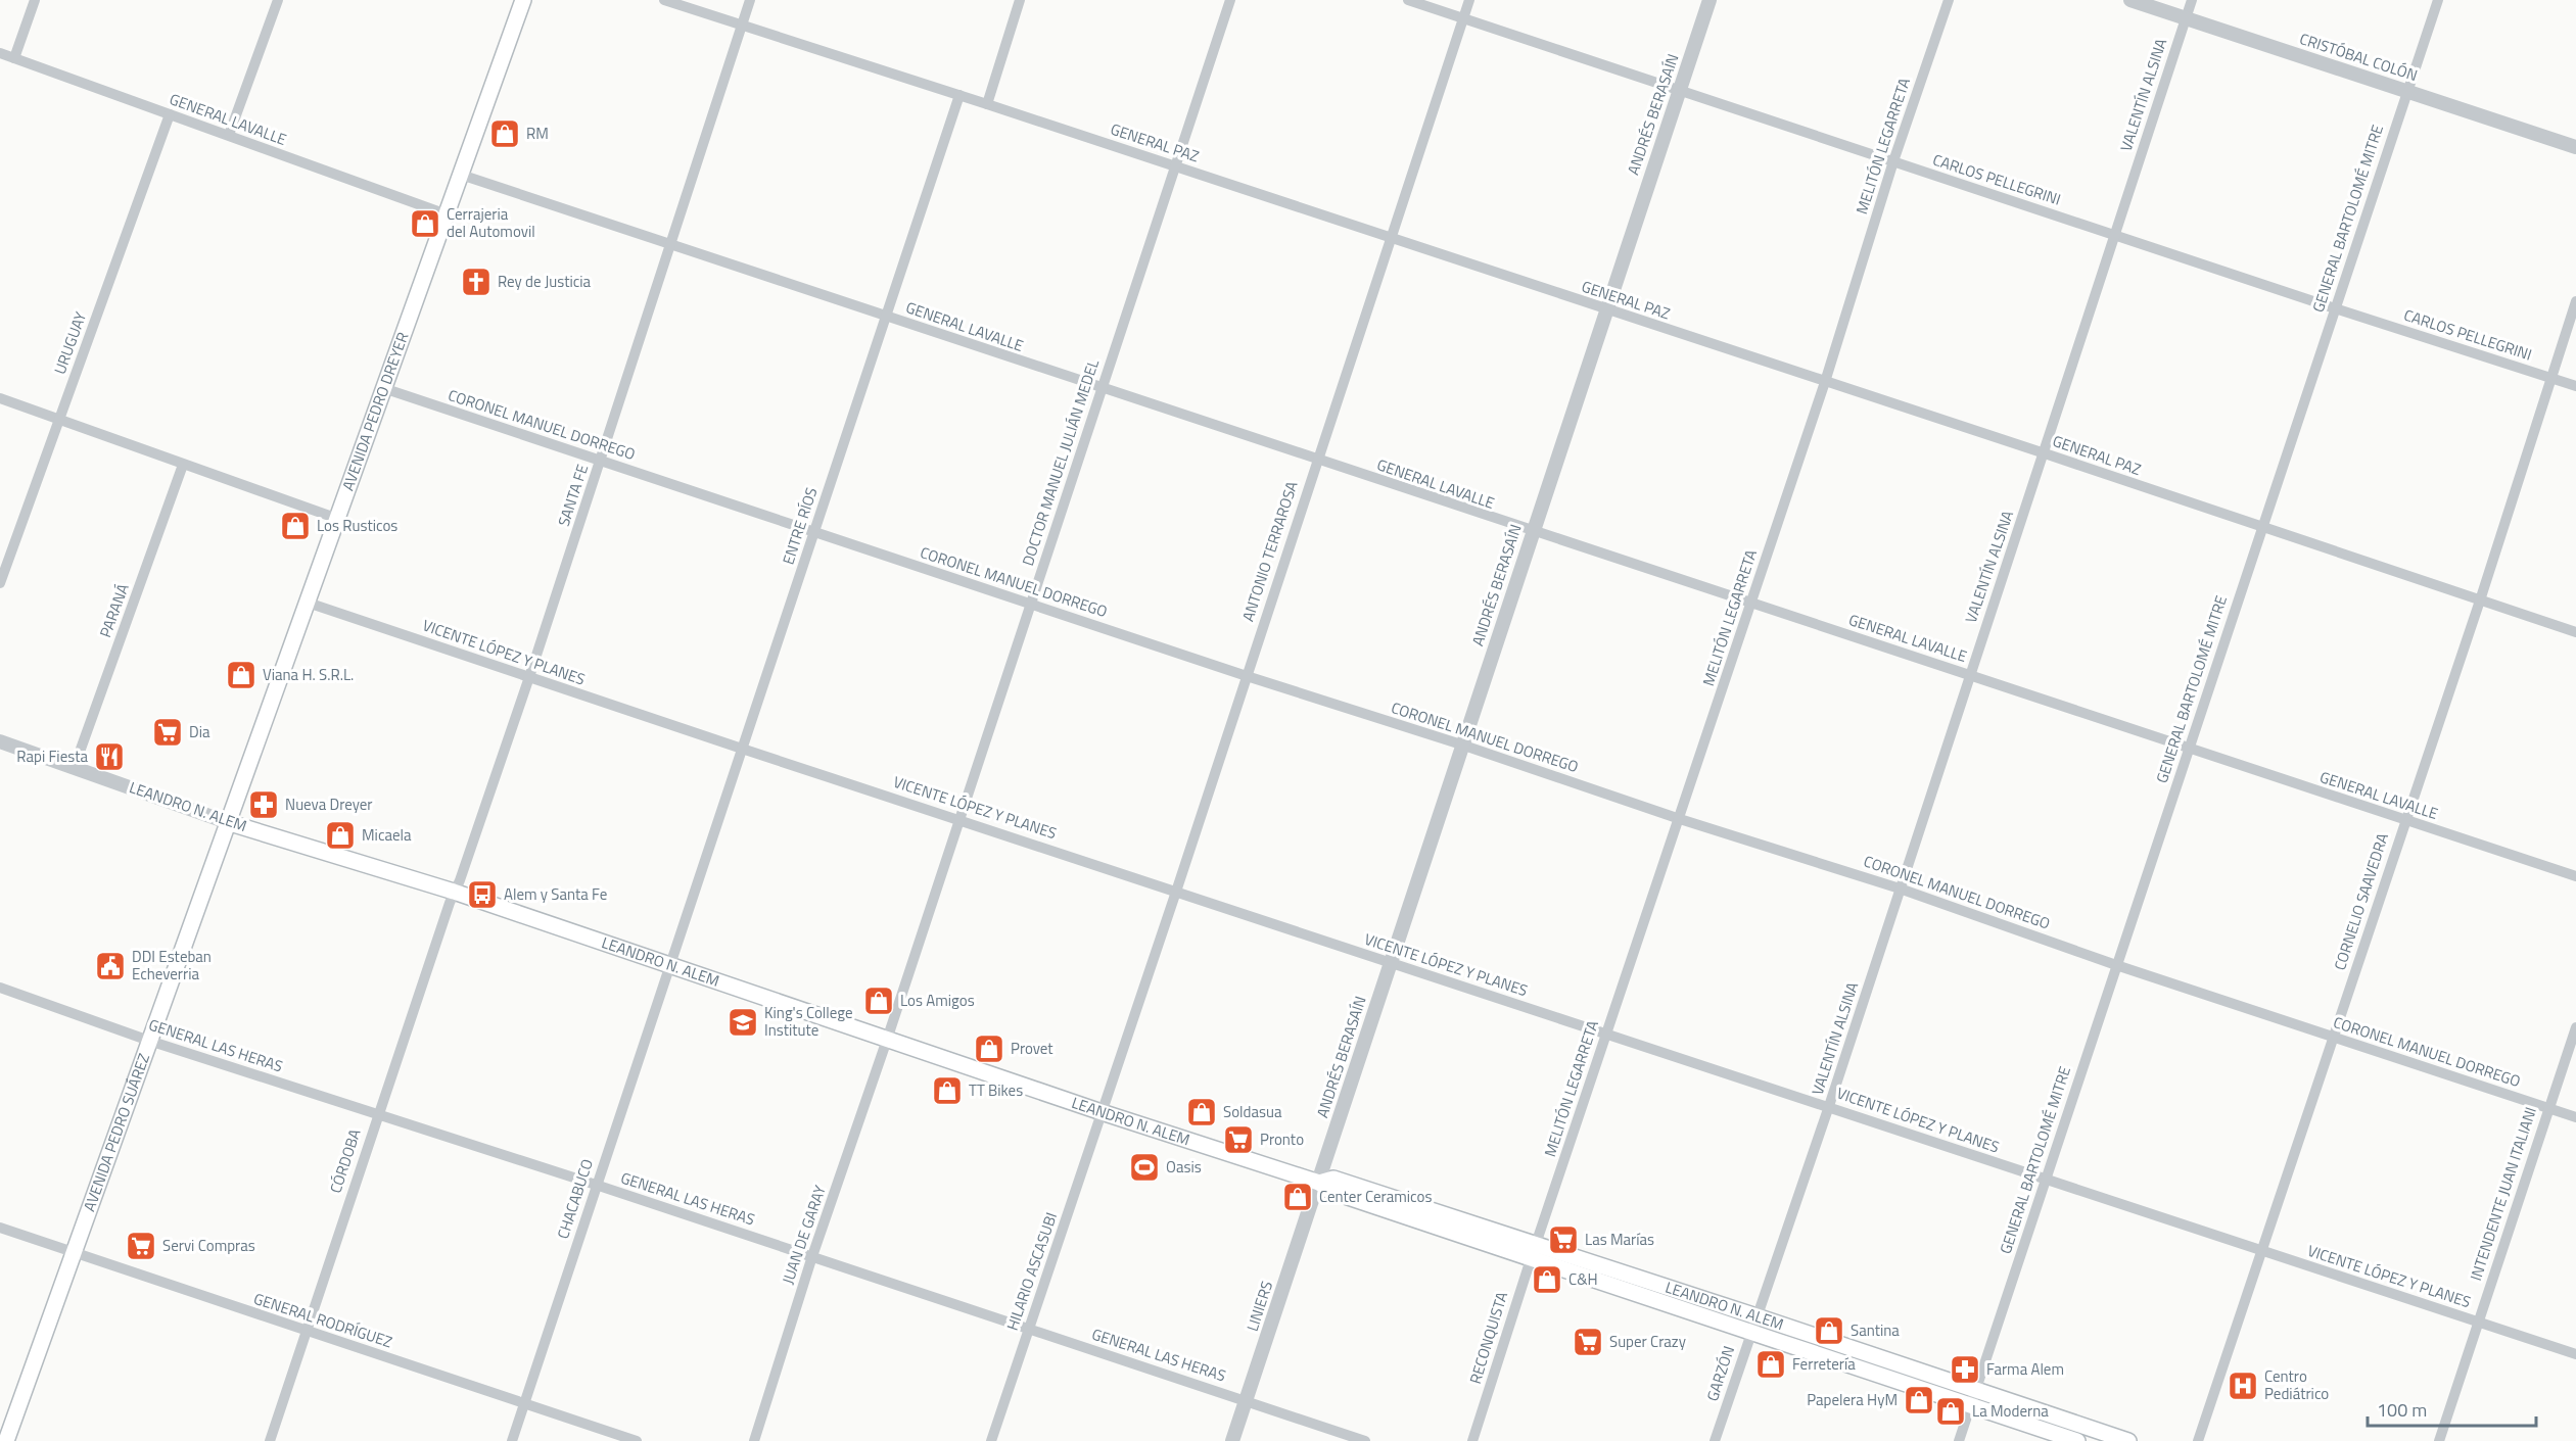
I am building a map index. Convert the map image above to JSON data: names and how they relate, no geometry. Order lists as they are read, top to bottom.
{
  "streets": {
    "main road": ["AVENIDA PEDRO DREYER", "LEANDRO N. ALEM", "AVENIDA PEDRO SUÁREZ"],
    "street": [
      "CRISTÓBAL COLÓN",
      "VALENTÍN ALSINA",
      "ANDRÉS BERASAÍN",
      "GENERAL LAVALLE",
      "GENERAL PAZ",
      "MELITÓN LEGARRETA",
      "CARLOS PELLEGRINI",
      "GENERAL BARTOLOMÉ MITRE",
      "URUGUAY",
      "CORONEL MANUEL DORREGO",
      "DOCTOR MANUEL JULIÁN MEDEL",
      "SANTA FE",
      "ENTRE RÍOS",
      "ANTONIO TERRAROSA",
      "PARANÁ",
      "VICENTE LÓPEZ Y PLANES",
      "CORNELIO SAAVEDRA",
      "GENERAL LAS HERAS",
      "CÓRDOBA",
      "INTENDENTE JUAN ITALIANI",
      "CHACABUCO",
      "JUAN DE GARAY",
      "HILARIO ASCASUBI",
      "LINIERS",
      "GENERAL RODRÍGUEZ",
      "RECONQUISTA",
      "GARZÓN"
    ]
  },
  "crossings": [
    ["CRISTÓBAL COLÓN", "VALENTÍN ALSINA"],
    ["CRISTÓBAL COLÓN", "GENERAL BARTOLOMÉ MITRE"],
    ["VALENTÍN ALSINA", "GENERAL LAVALLE"],
    ["VALENTÍN ALSINA", "GENERAL PAZ"],
    ["VALENTÍN ALSINA", "CARLOS PELLEGRINI"],
    ["VALENTÍN ALSINA", "CORONEL MANUEL DORREGO"],
    ["VALENTÍN ALSINA", "VICENTE LÓPEZ Y PLANES"],
    ["VALENTÍN ALSINA", "LEANDRO N. ALEM"],
    ["VALENTÍN ALSINA", "GARZÓN"],
    ["ANDRÉS BERASAÍN", "GENERAL LAVALLE"],
    ["ANDRÉS BERASAÍN", "GENERAL PAZ"],
    ["ANDRÉS BERASAÍN", "CARLOS PELLEGRINI"],
    ["ANDRÉS BERASAÍN", "CORONEL MANUEL DORREGO"],
    ["ANDRÉS BERASAÍN", "VICENTE LÓPEZ Y PLANES"],
    ["ANDRÉS BERASAÍN", "LEANDRO N. ALEM"],
    ["ANDRÉS BERASAÍN", "LINIERS"],
    ["GENERAL LAVALLE", "MELITÓN LEGARRETA"],
    ["GENERAL LAVALLE", "GENERAL BARTOLOMÉ MITRE"],
    ["GENERAL LAVALLE", "URUGUAY"],
    ["GENERAL LAVALLE", "AVENIDA PEDRO DREYER"],
    ["GENERAL LAVALLE", "DOCTOR MANUEL JULIÁN MEDEL"],
    ["GENERAL LAVALLE", "SANTA FE"],
    ["GENERAL LAVALLE", "ENTRE RÍOS"],
    ["GENERAL LAVALLE", "ANTONIO TERRAROSA"],
    ["GENERAL LAVALLE", "CORNELIO SAAVEDRA"],
    ["GENERAL PAZ", "MELITÓN LEGARRETA"],
    ["GENERAL PAZ", "GENERAL BARTOLOMÉ MITRE"],
    ["GENERAL PAZ", "DOCTOR MANUEL JULIÁN MEDEL"],
    ["GENERAL PAZ", "SANTA FE"],
    ["GENERAL PAZ", "ENTRE RÍOS"],
    ["GENERAL PAZ", "ANTONIO TERRAROSA"],
    ["GENERAL PAZ", "CORNELIO SAAVEDRA"],
    ["MELITÓN LEGARRETA", "CARLOS PELLEGRINI"],
    ["MELITÓN LEGARRETA", "CORONEL MANUEL DORREGO"],
    ["MELITÓN LEGARRETA", "VICENTE LÓPEZ Y PLANES"],
    ["MELITÓN LEGARRETA", "LEANDRO N. ALEM"],
    ["MELITÓN LEGARRETA", "RECONQUISTA"],
    ["CARLOS PELLEGRINI", "GENERAL BARTOLOMÉ MITRE"],
    ["CARLOS PELLEGRINI", "ANTONIO TERRAROSA"],
    ["CARLOS PELLEGRINI", "CORNELIO SAAVEDRA"],
    ["GENERAL BARTOLOMÉ MITRE", "CORONEL MANUEL DORREGO"],
    ["GENERAL BARTOLOMÉ MITRE", "VICENTE LÓPEZ Y PLANES"],
    ["GENERAL BARTOLOMÉ MITRE", "LEANDRO N. ALEM"],
    ["AVENIDA PEDRO DREYER", "CORONEL MANUEL DORREGO"],
    ["AVENIDA PEDRO DREYER", "VICENTE LÓPEZ Y PLANES"],
    ["AVENIDA PEDRO DREYER", "LEANDRO N. ALEM"],
    ["AVENIDA PEDRO DREYER", "AVENIDA PEDRO SUÁREZ"],
    ["CORONEL MANUEL DORREGO", "DOCTOR MANUEL JULIÁN MEDEL"],
    ["CORONEL MANUEL DORREGO", "SANTA FE"],
    ["CORONEL MANUEL DORREGO", "ENTRE RÍOS"],
    ["CORONEL MANUEL DORREGO", "ANTONIO TERRAROSA"],
    ["CORONEL MANUEL DORREGO", "CORNELIO SAAVEDRA"],
    ["CORONEL MANUEL DORREGO", "INTENDENTE JUAN ITALIANI"],
    ["DOCTOR MANUEL JULIÁN MEDEL", "VICENTE LÓPEZ Y PLANES"],
    ["DOCTOR MANUEL JULIÁN MEDEL", "LEANDRO N. ALEM"],
    ["DOCTOR MANUEL JULIÁN MEDEL", "JUAN DE GARAY"],
    ["SANTA FE", "VICENTE LÓPEZ Y PLANES"],
    ["SANTA FE", "LEANDRO N. ALEM"],
    ["SANTA FE", "CÓRDOBA"],
    ["ENTRE RÍOS", "VICENTE LÓPEZ Y PLANES"],
    ["ENTRE RÍOS", "LEANDRO N. ALEM"],
    ["ENTRE RÍOS", "CHACABUCO"],
    ["ANTONIO TERRAROSA", "VICENTE LÓPEZ Y PLANES"],
    ["ANTONIO TERRAROSA", "LEANDRO N. ALEM"],
    ["ANTONIO TERRAROSA", "HILARIO ASCASUBI"],
    ["PARANÁ", "LEANDRO N. ALEM"],
    ["VICENTE LÓPEZ Y PLANES", "CORNELIO SAAVEDRA"],
    ["VICENTE LÓPEZ Y PLANES", "INTENDENTE JUAN ITALIANI"],
    ["LEANDRO N. ALEM", "AVENIDA PEDRO SUÁREZ"],
    ["LEANDRO N. ALEM", "CÓRDOBA"],
    ["LEANDRO N. ALEM", "CHACABUCO"],
    ["LEANDRO N. ALEM", "JUAN DE GARAY"],
    ["LEANDRO N. ALEM", "HILARIO ASCASUBI"],
    ["LEANDRO N. ALEM", "LINIERS"],
    ["LEANDRO N. ALEM", "RECONQUISTA"],
    ["LEANDRO N. ALEM", "GARZÓN"],
    ["GENERAL LAS HERAS", "AVENIDA PEDRO SUÁREZ"],
    ["GENERAL LAS HERAS", "CÓRDOBA"],
    ["GENERAL LAS HERAS", "CHACABUCO"],
    ["GENERAL LAS HERAS", "JUAN DE GARAY"],
    ["GENERAL LAS HERAS", "HILARIO ASCASUBI"],
    ["GENERAL LAS HERAS", "LINIERS"],
    ["AVENIDA PEDRO SUÁREZ", "GENERAL RODRÍGUEZ"],
    ["CÓRDOBA", "GENERAL RODRÍGUEZ"],
    ["CHACABUCO", "GENERAL RODRÍGUEZ"]
  ],
  "places": {
    "shop": [
      "RM",
      "Cerrajeria del Automovil",
      "Los Rusticos",
      "Viana H. S.R.L.",
      "Micaela",
      "Los Amigos",
      "Provet",
      "TT Bikes",
      "Soldasua",
      "Center Ceramicos",
      "C&H",
      "Santina",
      "Ferretería",
      "Papelera HyM",
      "La Moderna"
    ],
    "church": ["Rey de Justicia"],
    "supermarket": [
      "Dia",
      "Pronto",
      "Las Marías",
      "Servi Compras",
      "Super Crazy"
    ],
    "restaurant": ["Rapi Fiesta"],
    "pharmacy": ["Nueva Dreyer", "Farma Alem"],
    "bus stop": ["Alem y Santa Fe"],
    "public building": ["DDI Esteban Echeverria"],
    "school or university": ["King's College Institute"],
    "sports": ["Oasis"],
    "hospital": ["Centro Pediátrico"]
  },
  "scale_bar": "100 m"
}
